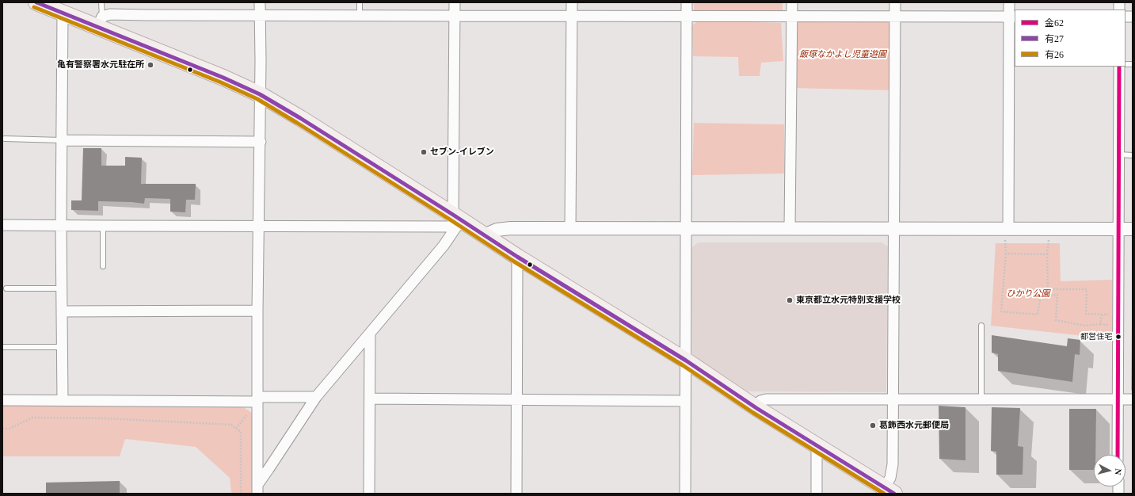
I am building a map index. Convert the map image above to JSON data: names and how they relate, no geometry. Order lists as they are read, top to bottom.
{
  "parks": ["飯塚なかよし児童遊園", "ひかり公園"],
  "places": [
    "亀有警察署水元駐在所",
    "セブン-イレブン",
    "東京都立水元特別支援学校",
    "都営住宅",
    "葛飾西水元郵便局"
  ],
  "lines": ["transit line 有27", "transit line 有26", "transit line 金62"],
  "legend": ["金62", "有27", "有26"],
  "north": "right"
}
